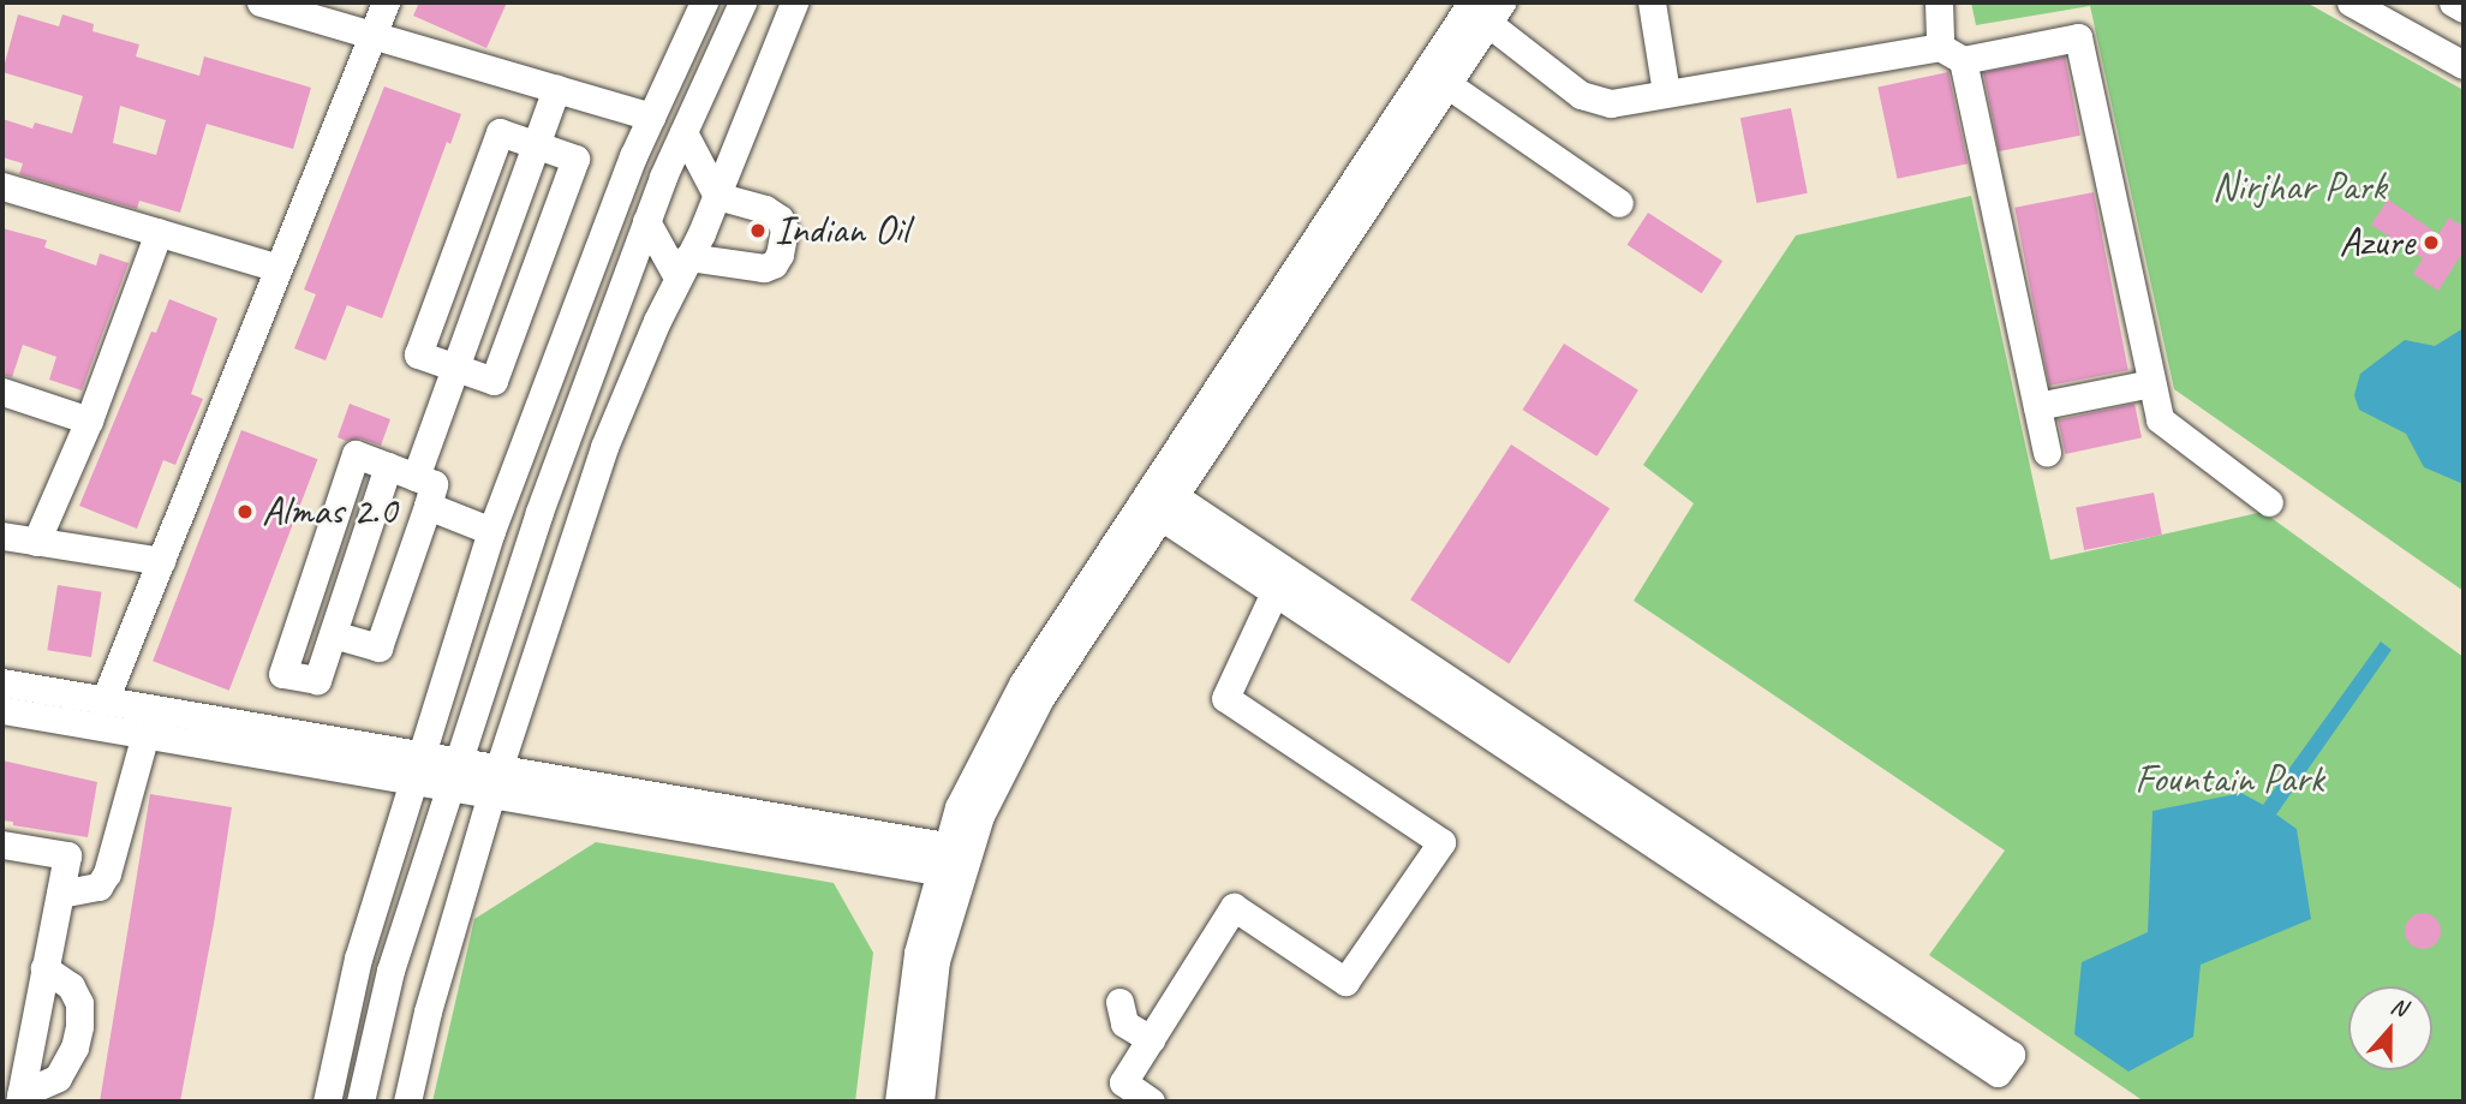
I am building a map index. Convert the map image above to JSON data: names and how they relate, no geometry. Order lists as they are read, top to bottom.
{
  "parks": ["Nirjhar Park", "Fountain Park"],
  "places": ["Indian Oil", "Azure", "Almas 2.0"],
  "north": "top"
}
